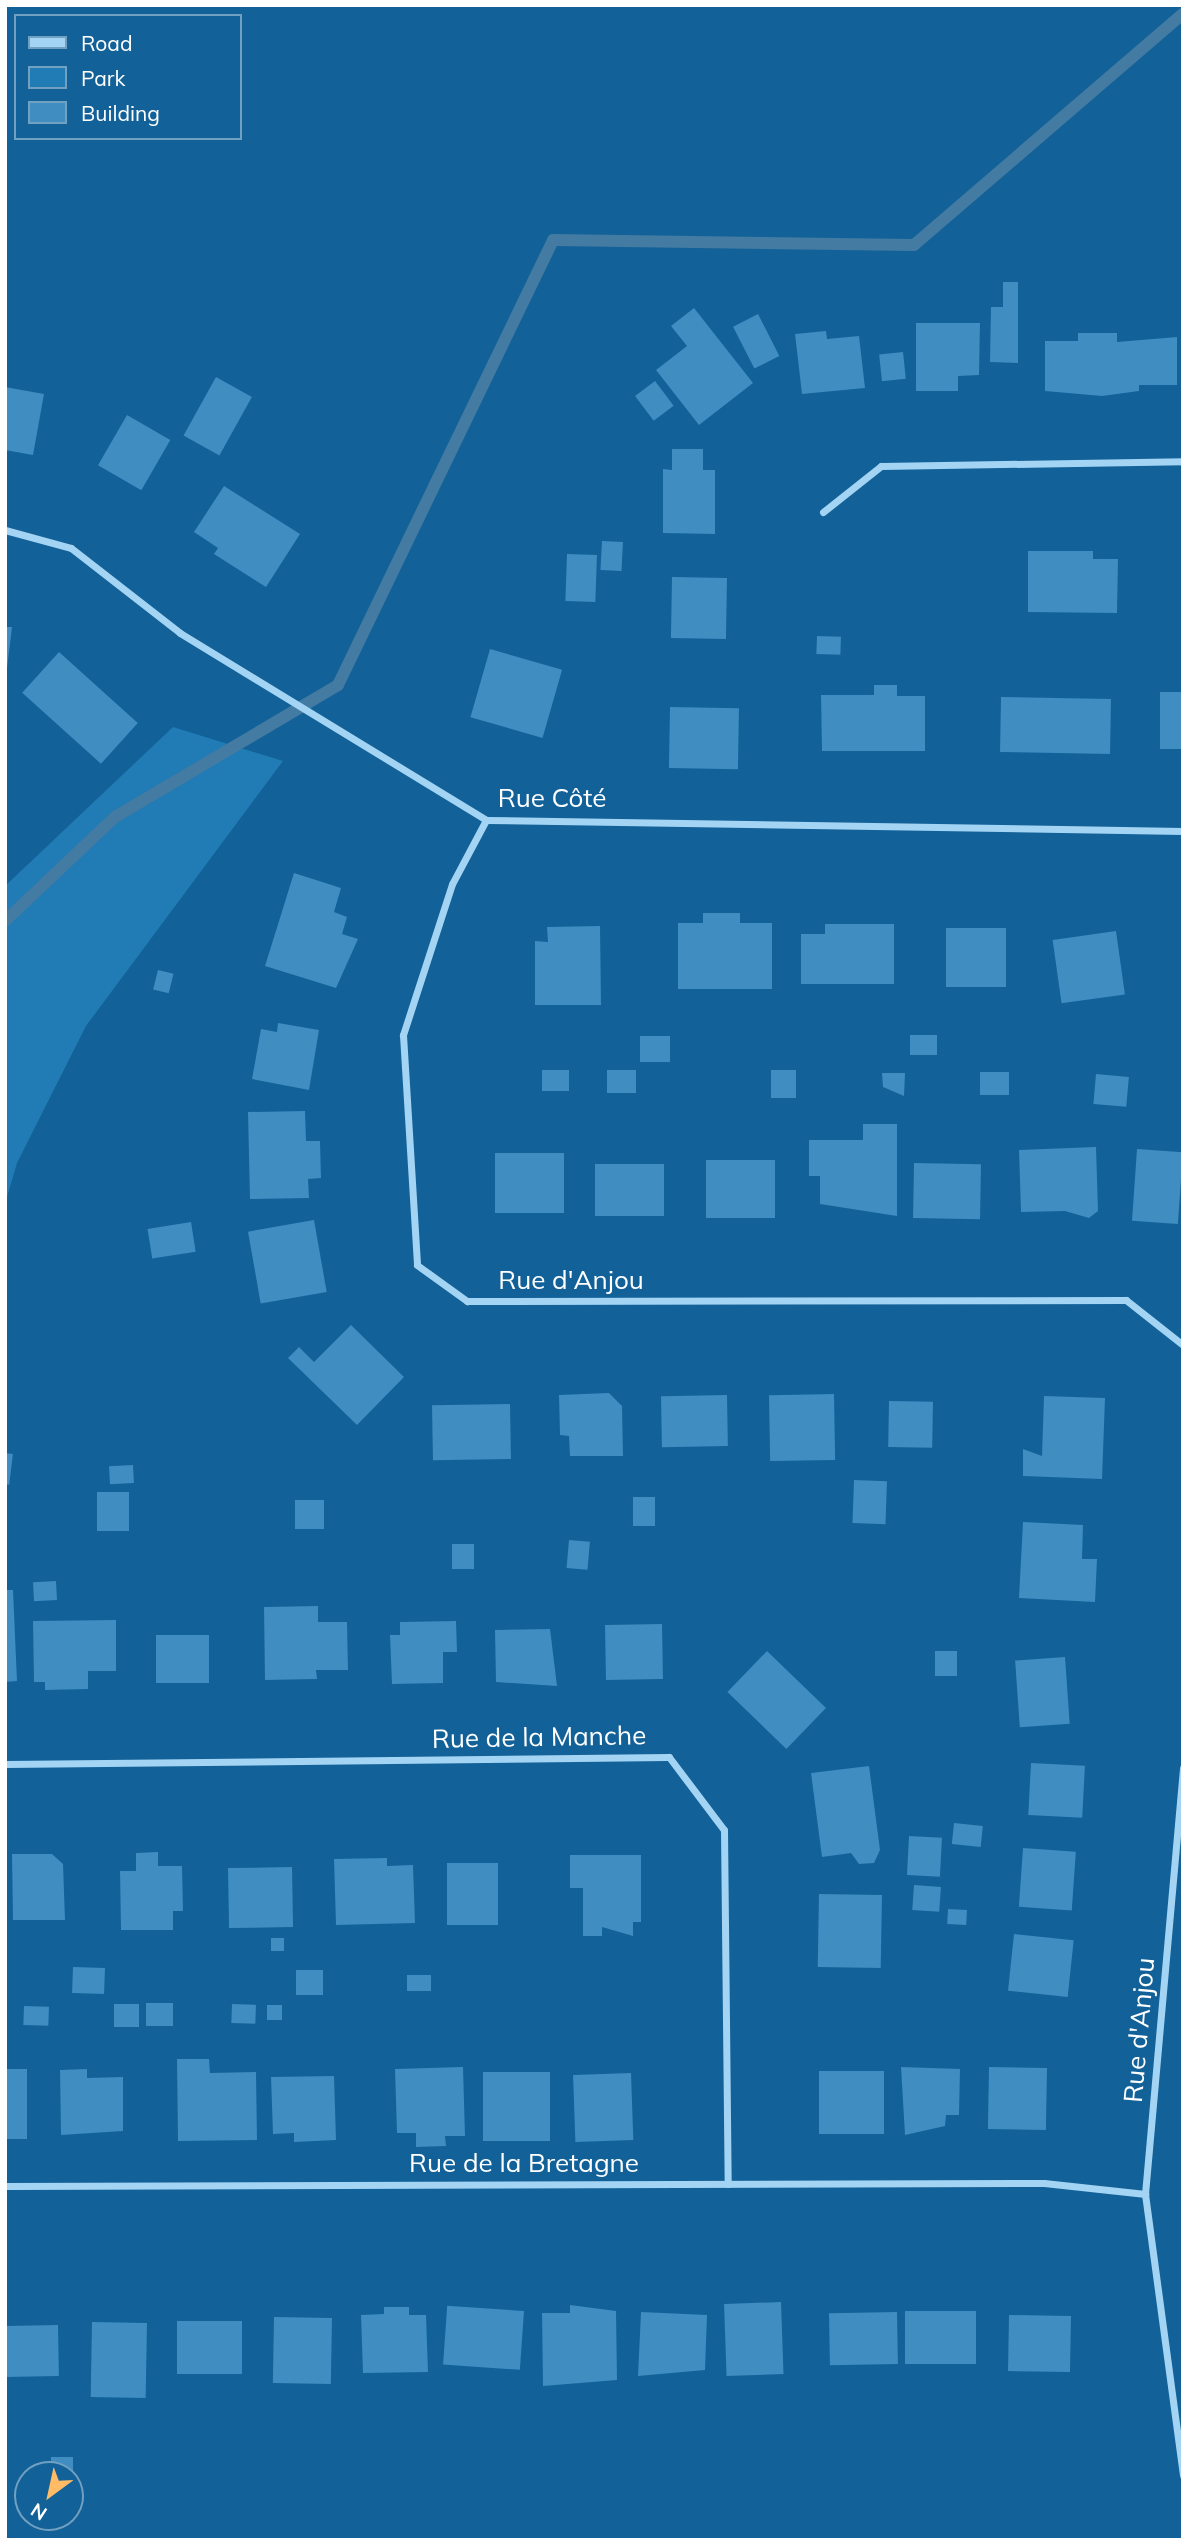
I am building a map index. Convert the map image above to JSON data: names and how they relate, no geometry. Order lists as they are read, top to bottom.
{
  "streets": {
    "street": [
      "Rue Côté",
      "Rue d'Anjou",
      "Rue de la Manche",
      "Rue de la Bretagne"
    ]
  },
  "crossings": [
    ["Rue Côté", "Rue d'Anjou"],
    ["Rue d'Anjou", "Rue de la Bretagne"],
    ["Rue de la Manche", "Rue de la Bretagne"]
  ],
  "legend": ["Road", "Park", "Building"],
  "north": "bottom left"
}
